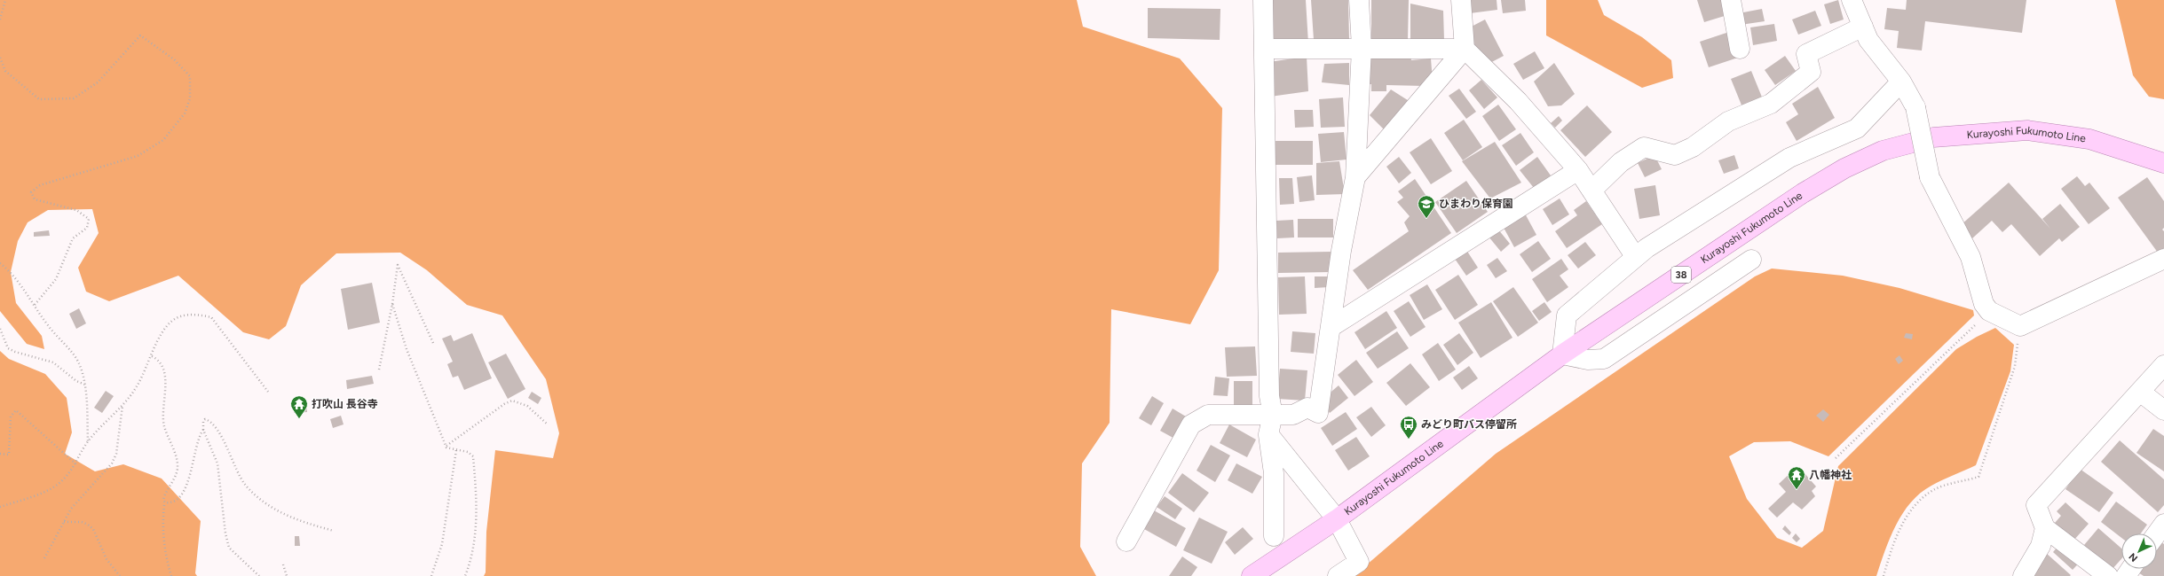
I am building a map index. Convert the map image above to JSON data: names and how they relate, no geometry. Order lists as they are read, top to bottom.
{
  "streets": {
    "main road": ["Kurayoshi Fukumoto Line", "38"]
  },
  "places": {
    "school or university": ["ひまわり保育園"],
    "temple": ["打吹山 長谷寺", "八幡神社"],
    "bus stop": ["みどり町バス停留所"]
  },
  "north": "bottom left"
}
